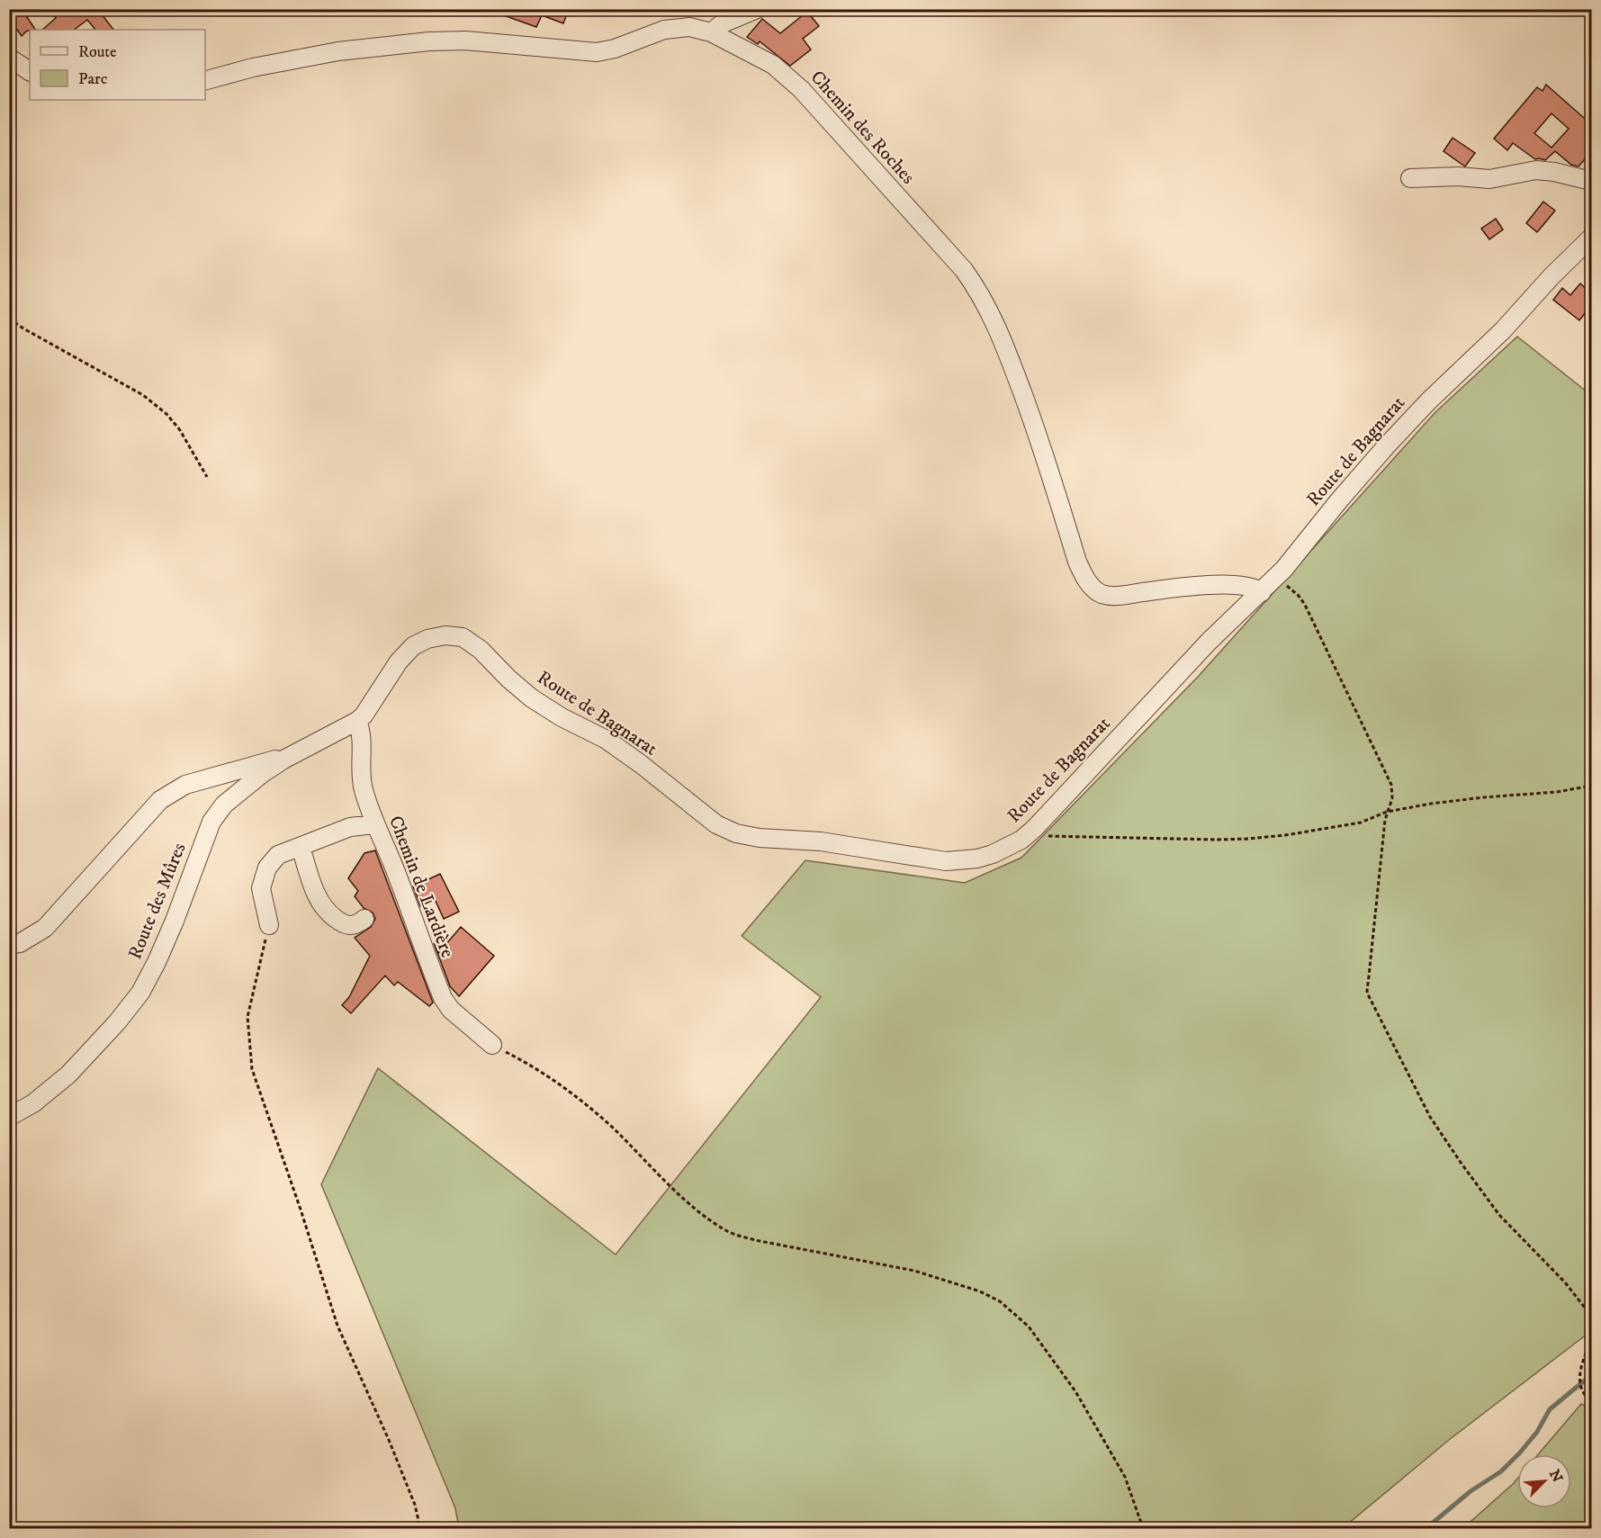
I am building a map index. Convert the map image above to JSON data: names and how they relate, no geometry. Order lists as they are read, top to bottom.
{
  "streets": {
    "street": [
      "Chemin des Roches",
      "Route de Bagnarat",
      "Chemin de Lardière",
      "Route des Mûres"
    ]
  },
  "crossings": [
    ["Chemin des Roches", "Route de Bagnarat"],
    ["Route de Bagnarat", "Chemin de Lardière"],
    ["Route de Bagnarat", "Route des Mûres"],
    ["Chemin de Lardière", "Route des Mûres"]
  ],
  "legend": ["Route", "Parc"],
  "north": "top right"
}
